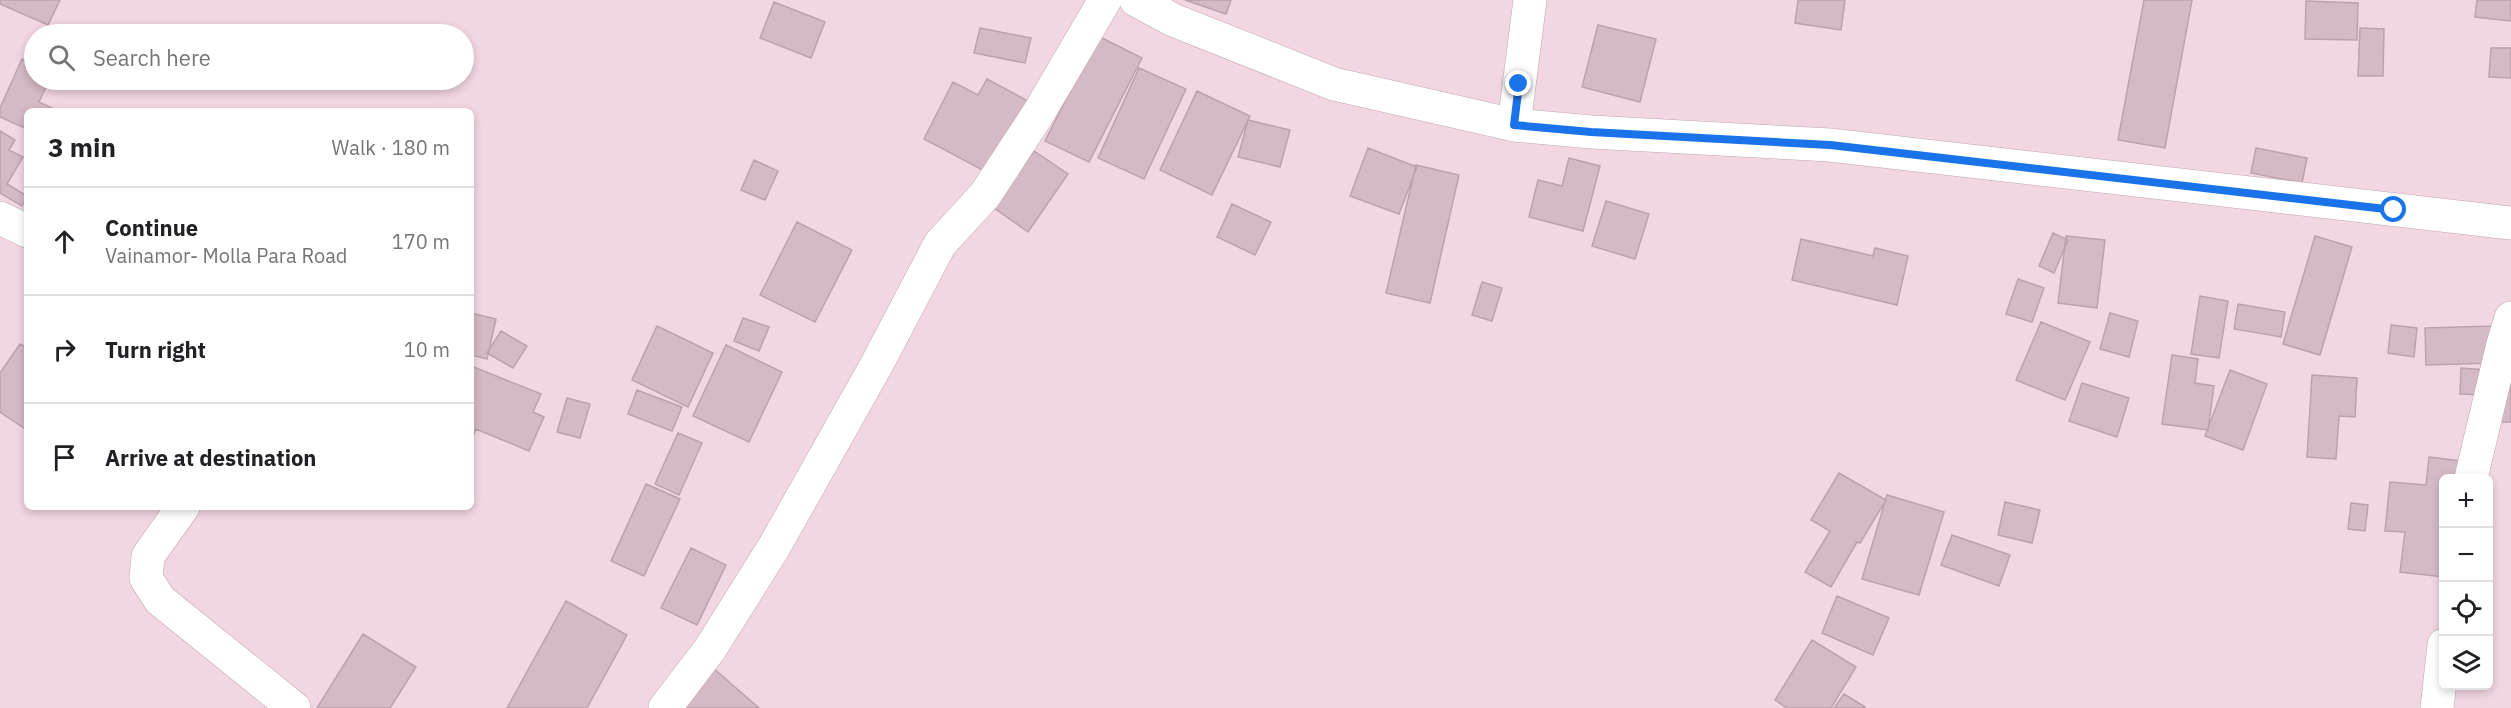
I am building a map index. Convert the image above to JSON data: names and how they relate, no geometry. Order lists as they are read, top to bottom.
{
  "page": {
    "search": "Search here",
    "heading": ["3 min", "Walk · 180 m"],
    "list": [
      ["Continue", "Vainamor- Molla Para Road", "170 m"],
      ["Turn right", "10 m"],
      "Arrive at destination"
    ],
    "map_buttons": ["+", "−"]
  }
}
